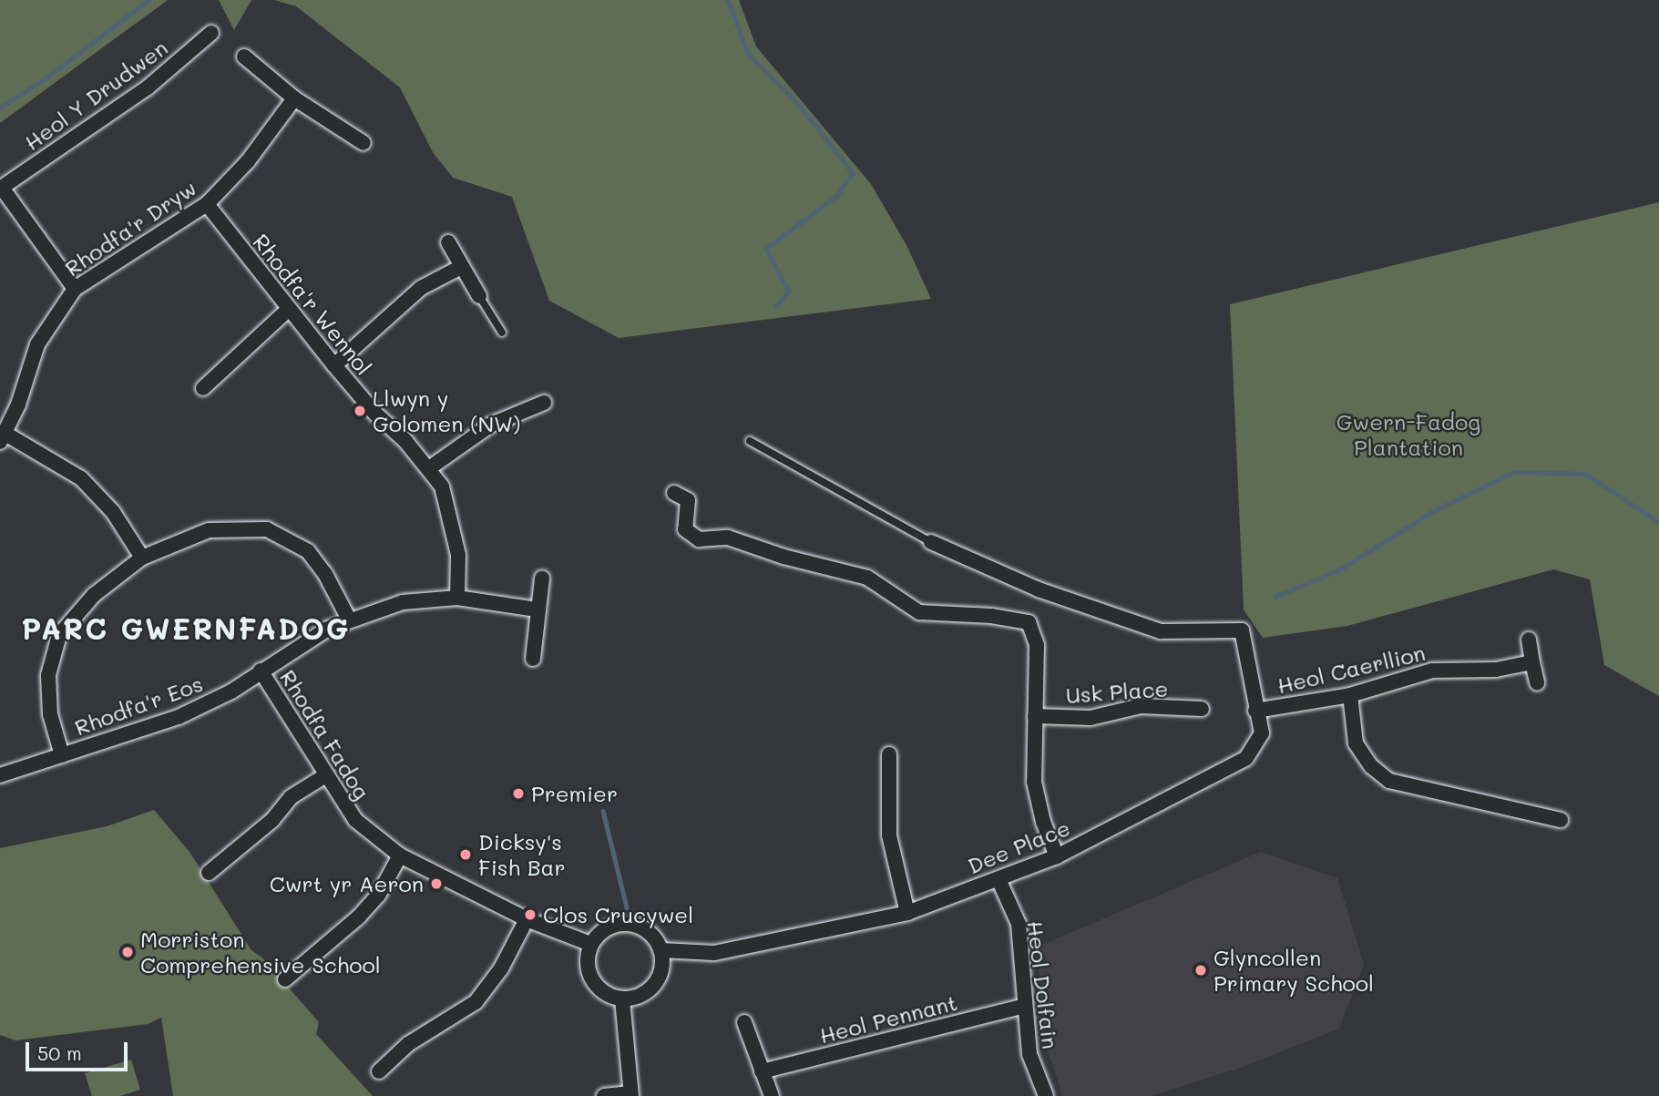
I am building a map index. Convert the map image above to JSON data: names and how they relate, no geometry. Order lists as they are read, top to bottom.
{
  "streets": {
    "street": [
      "Heol Y Drudwen",
      "Rhodfa'r Dryw",
      "Rhodfa'r Wennol",
      "Heol Caerllion",
      "Usk Place",
      "Rhodfa'r Eos",
      "Rhodfa Fadog",
      "Dee Place",
      "Heol Dolfain",
      "Heol Pennant"
    ]
  },
  "crossings": [
    ["Heol Y Drudwen", "Rhodfa'r Dryw"],
    ["Rhodfa'r Dryw", "Rhodfa'r Wennol"],
    ["Rhodfa'r Wennol", "Rhodfa'r Eos"],
    ["Heol Caerllion", "Dee Place"],
    ["Rhodfa'r Eos", "Rhodfa Fadog"],
    ["Rhodfa Fadog", "Dee Place"],
    ["Dee Place", "Heol Dolfain"],
    ["Heol Dolfain", "Heol Pennant"]
  ],
  "districts": ["PARC GWERNFADOG"],
  "parks": ["Gwern-Fadog Plantation"],
  "places": [
    "Llwyn y Golomen (NW)",
    "Premier",
    "Dicksy's Fish Bar",
    "Cwrt yr Aeron",
    "Clos Crucywel",
    "Morriston Comprehensive School",
    "Glyncollen Primary School"
  ],
  "scale_bar": "50 m"
}
